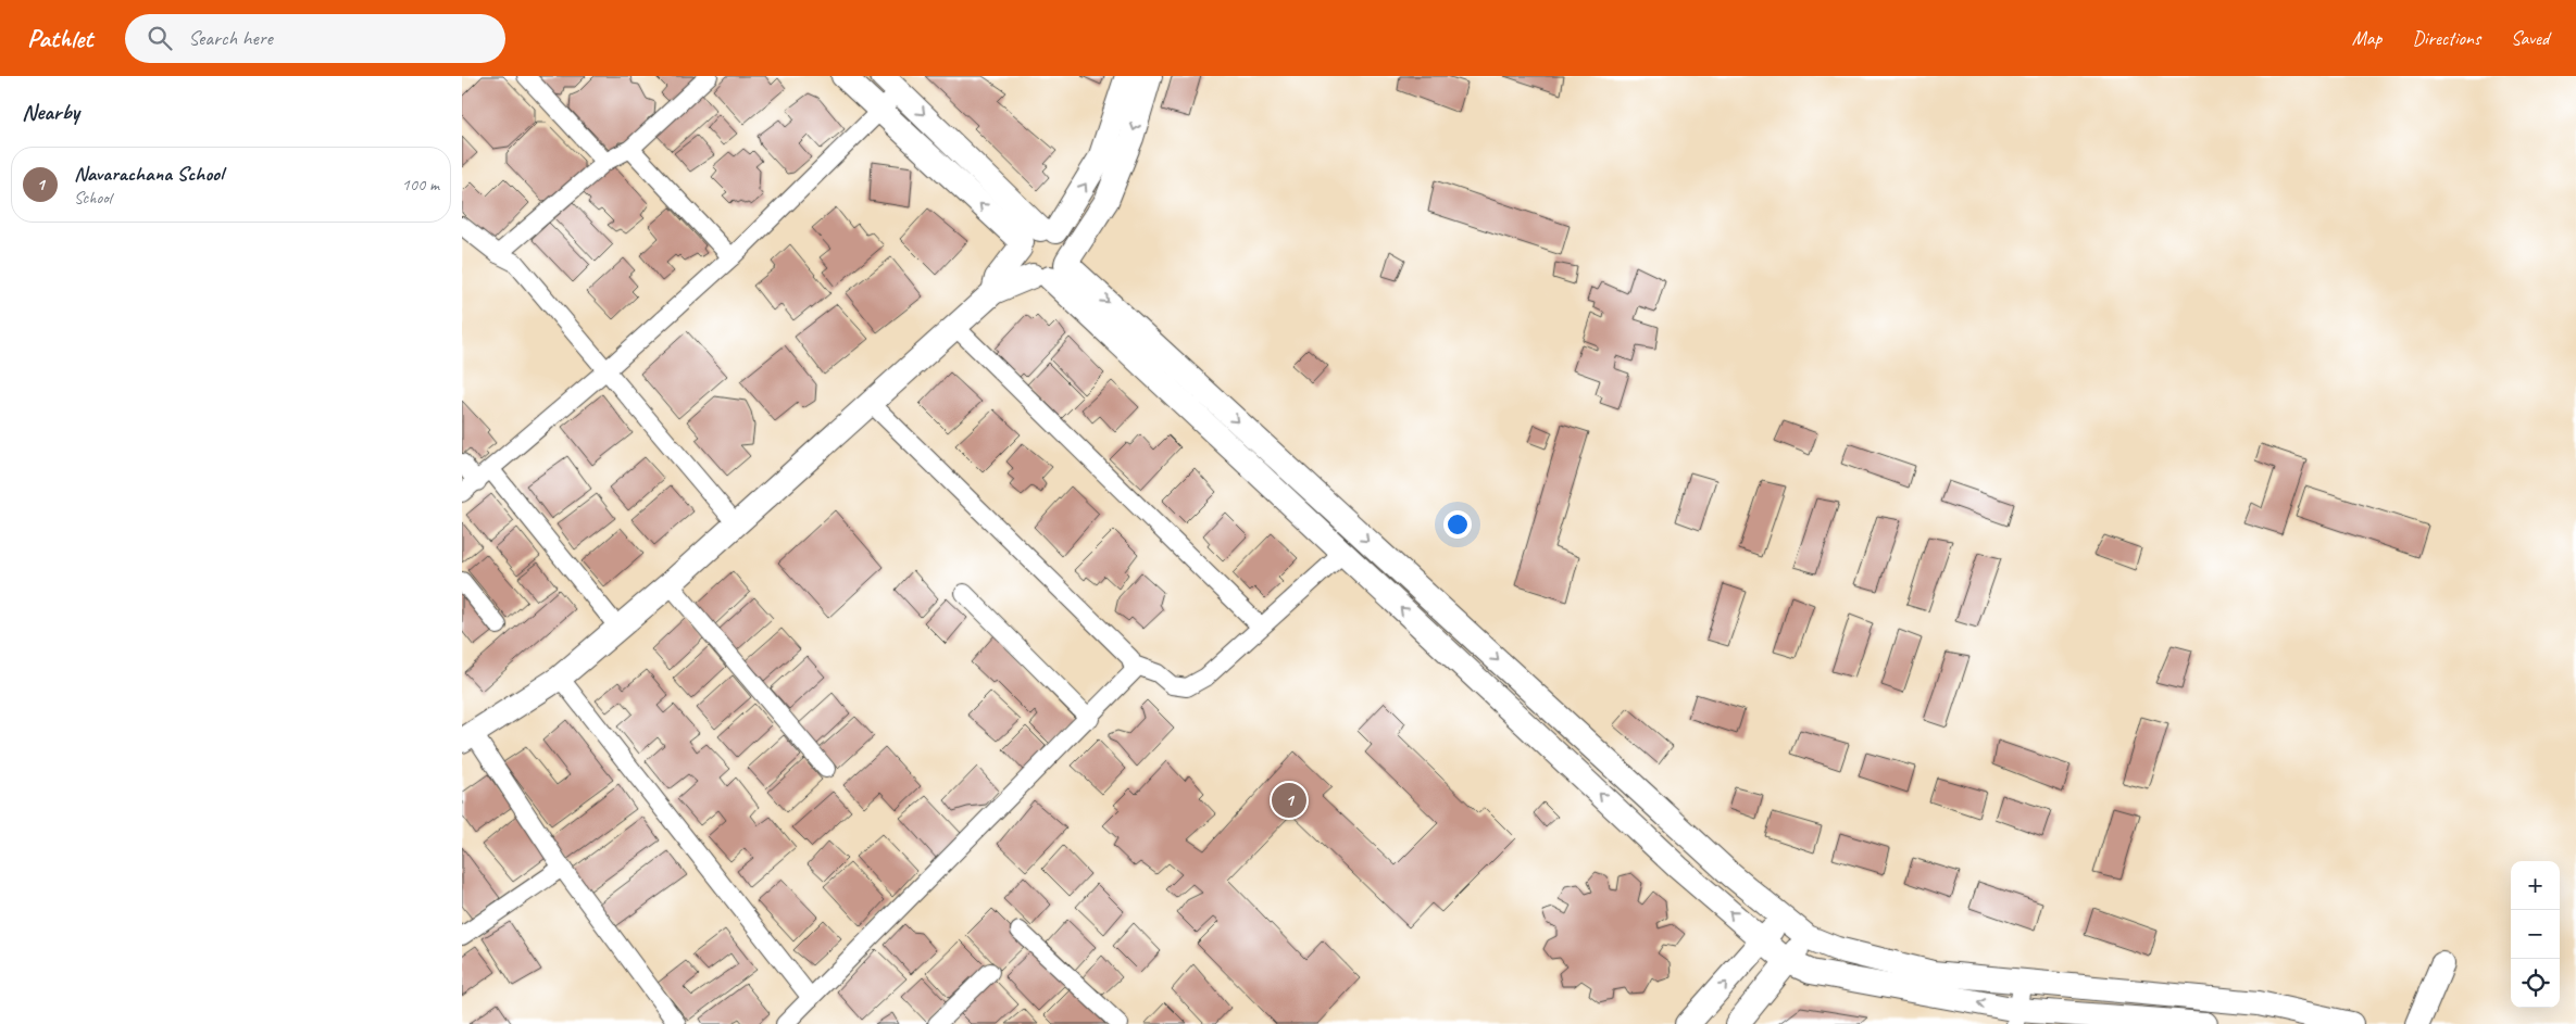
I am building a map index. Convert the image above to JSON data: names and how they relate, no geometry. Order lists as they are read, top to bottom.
{
  "page": {
    "header": "Pathlet",
    "search": "Search here",
    "nav": ["Map", "Directions", "Saved"],
    "heading": "Nearby",
    "list": [
      {
        "mark": "1",
        "name": "Navarachana School",
        "note": "School",
        "value": "100 m"
      }
    ],
    "pins": "1",
    "map_buttons": ["+", "−"]
  }
}
